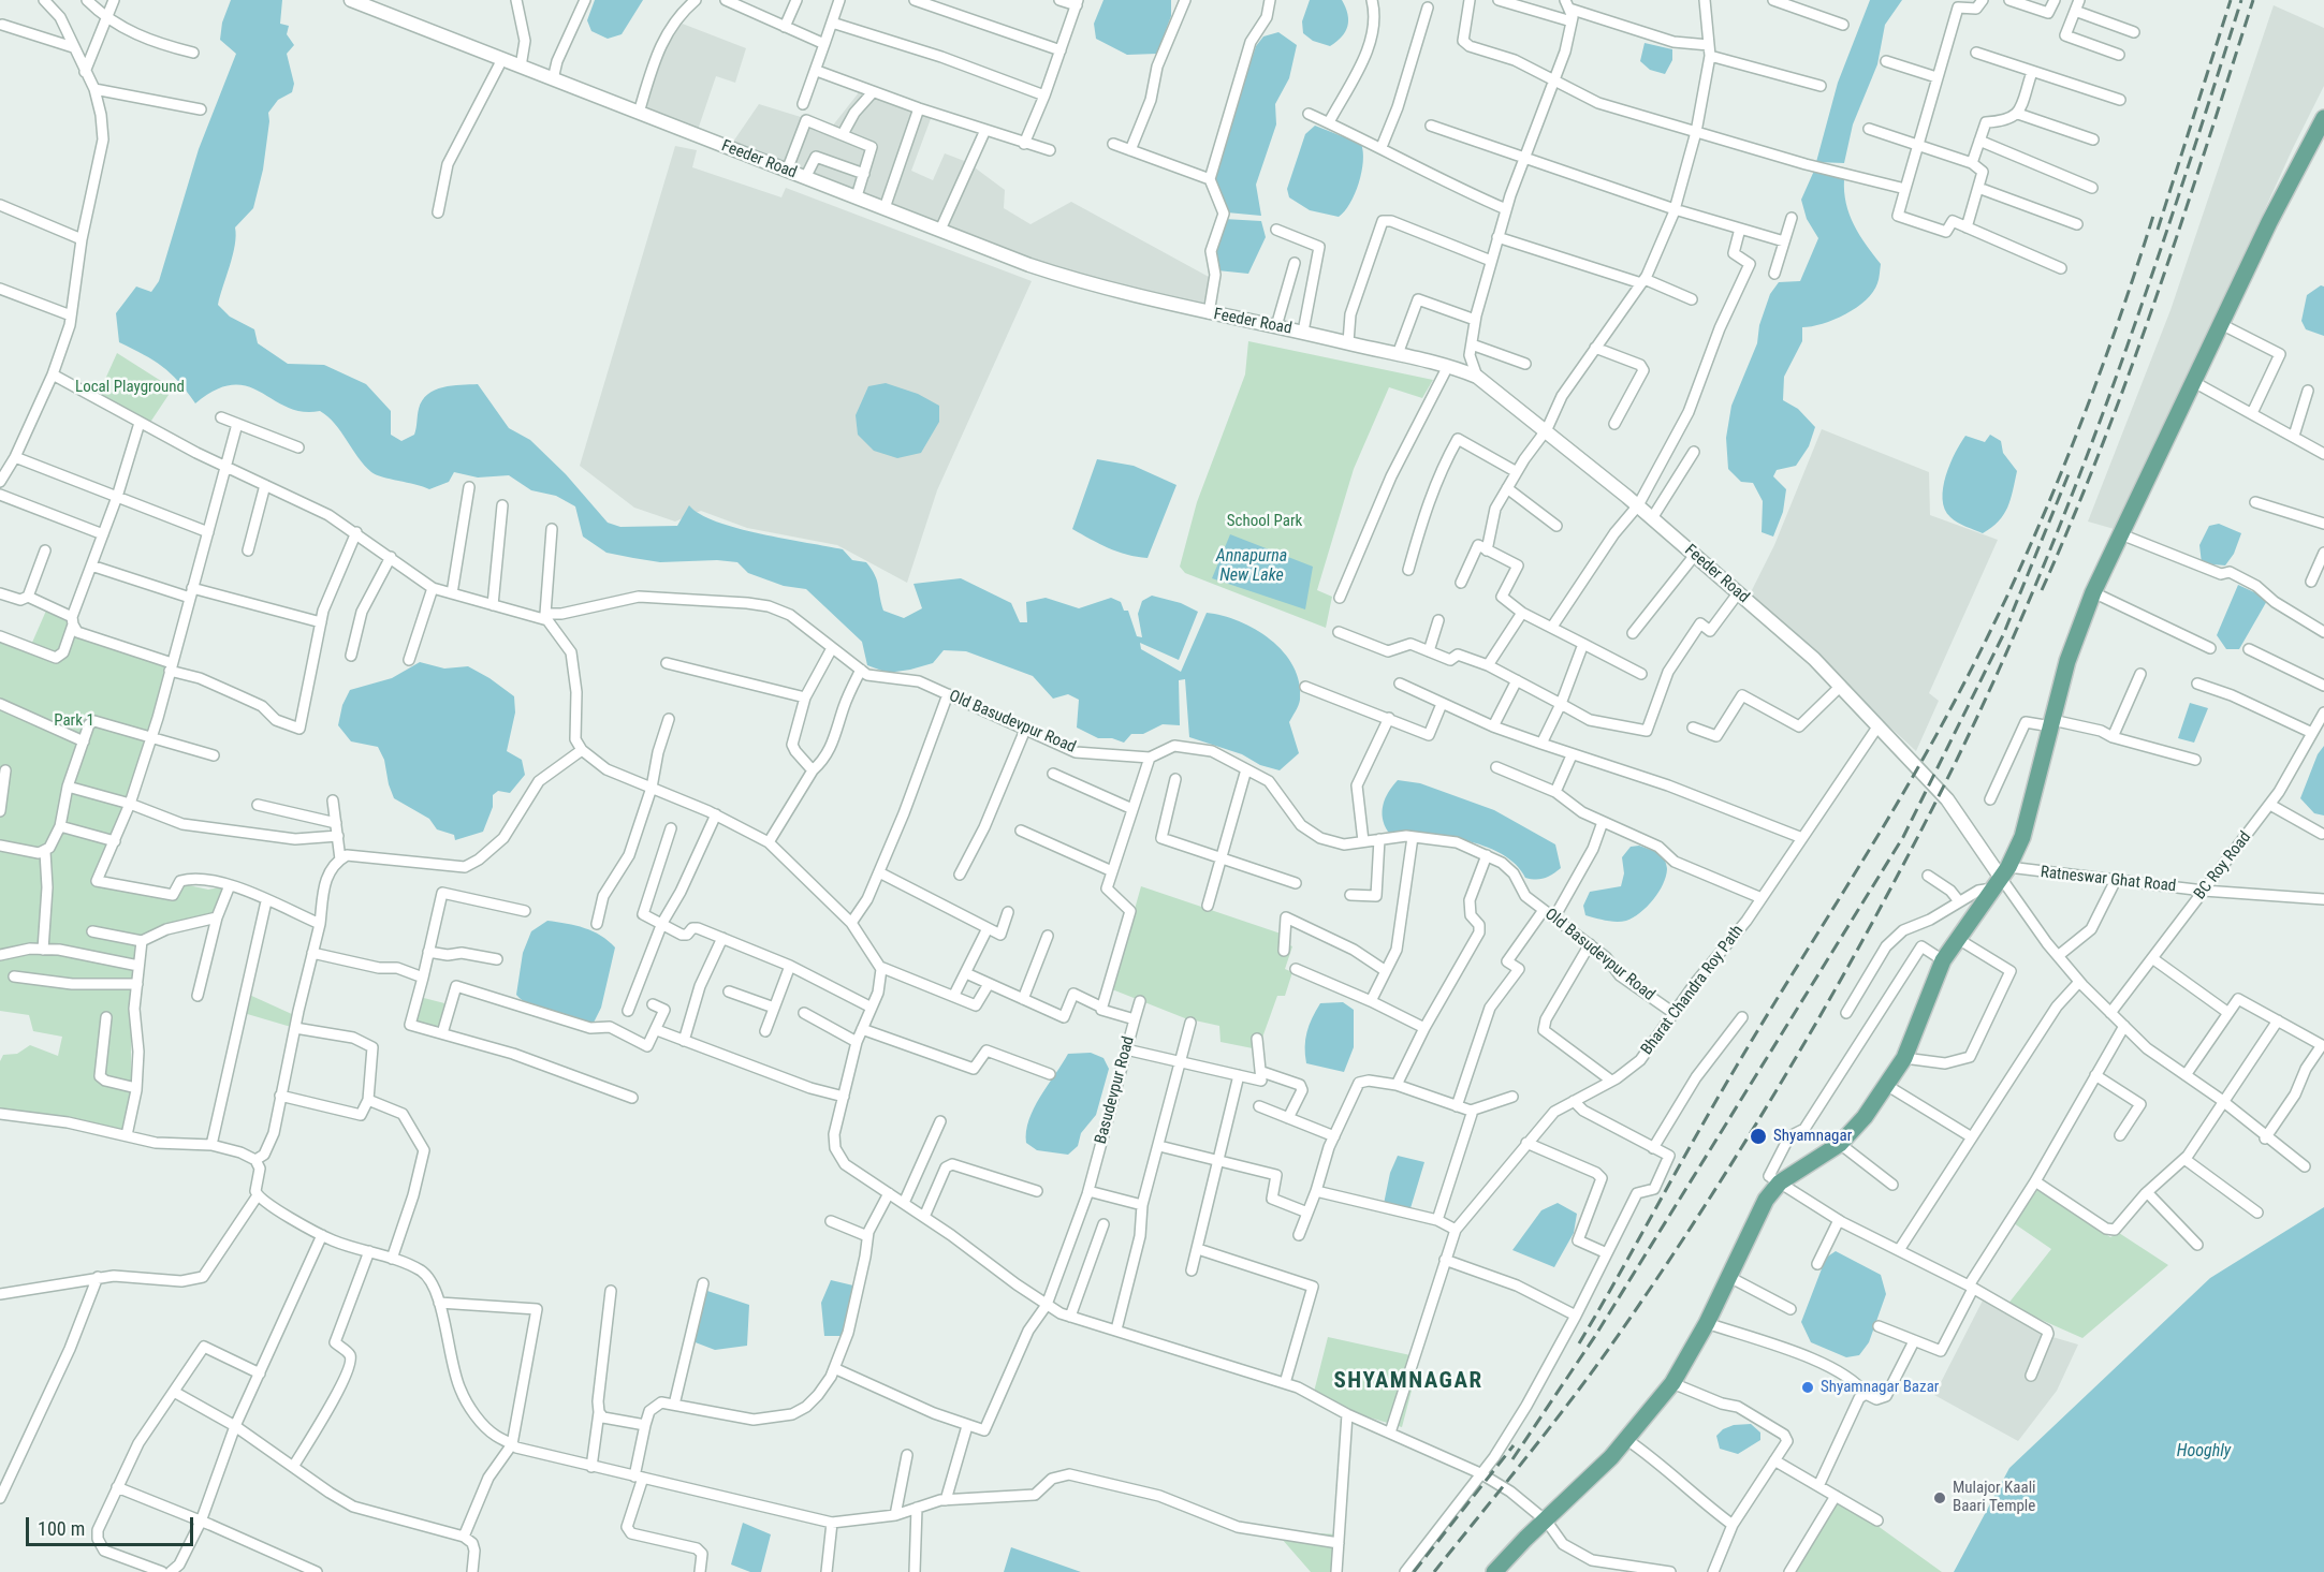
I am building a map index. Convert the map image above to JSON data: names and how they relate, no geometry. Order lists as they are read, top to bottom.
{
  "streets": {
    "street": [
      "Feeder Road",
      "Old Basudevpur Road",
      "BC Roy Road",
      "Ratneswar Ghat Road",
      "Bharat Chandra Roy Path",
      "Basudevpur Road"
    ]
  },
  "crossings": [
    ["Feeder Road", "Ratneswar Ghat Road"],
    ["Feeder Road", "Bharat Chandra Roy Path"],
    ["Old Basudevpur Road", "Bharat Chandra Roy Path"],
    ["BC Roy Road", "Ratneswar Ghat Road"]
  ],
  "districts": ["SHYAMNAGAR"],
  "water": ["Annapurna New Lake", "Hooghly"],
  "parks": ["Local Playground", "School Park", "Park 1"],
  "places": ["Shyamnagar", "Shyamnagar Bazar", "Mulajor Kaali Baari Temple"],
  "scale_bar": "100 m"
}
